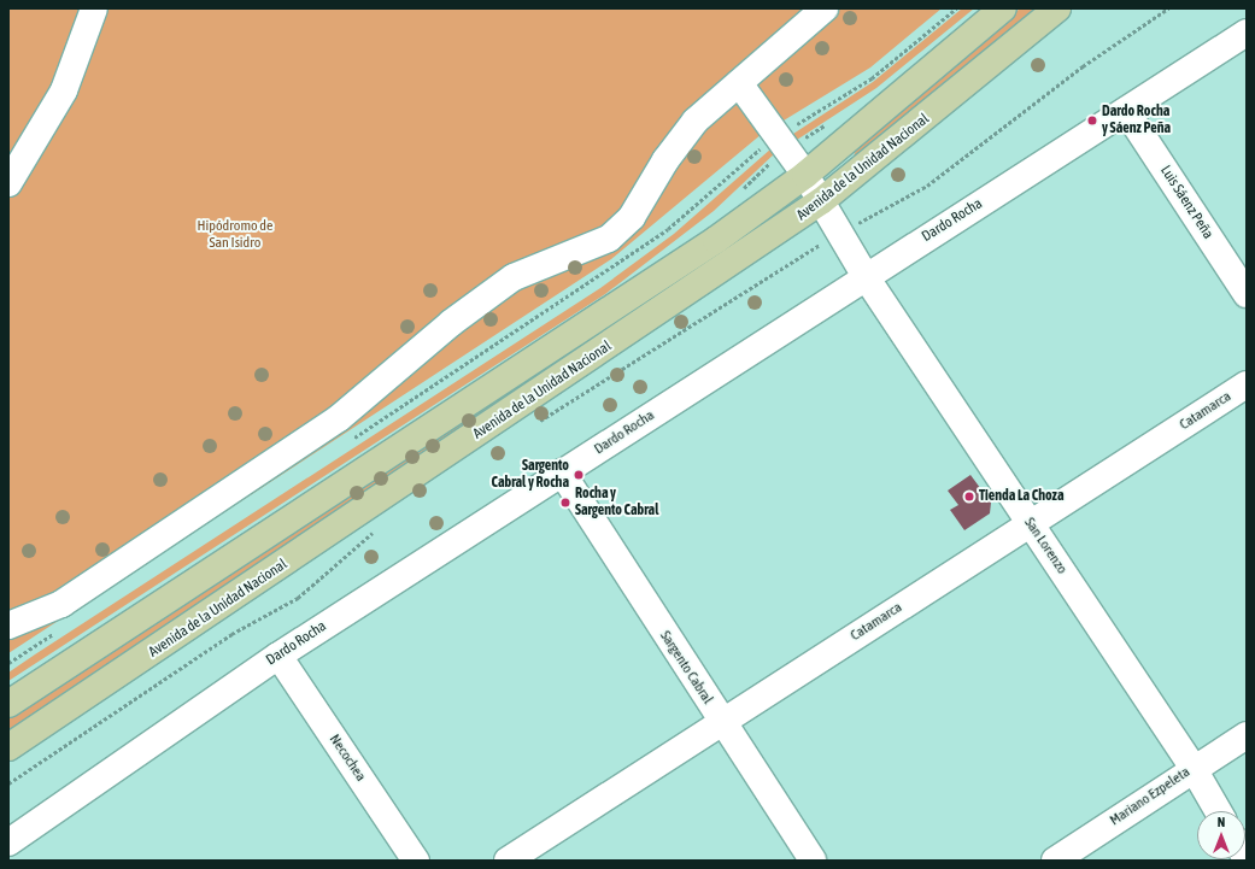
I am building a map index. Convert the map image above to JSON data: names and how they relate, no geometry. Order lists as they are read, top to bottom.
{
  "streets": {
    "main road": ["Avenida de la Unidad Nacional"],
    "street": [
      "Luis Sáenz Peña",
      "Dardo Rocha",
      "Catamarca",
      "San Lorenzo",
      "Sargento Cabral",
      "Necochea",
      "Mariano Ezpeleta"
    ]
  },
  "crossings": [
    ["Avenida de la Unidad Nacional", "San Lorenzo"],
    ["Luis Sáenz Peña", "Dardo Rocha"],
    ["Dardo Rocha", "San Lorenzo"],
    ["Dardo Rocha", "Sargento Cabral"],
    ["Dardo Rocha", "Necochea"],
    ["Catamarca", "San Lorenzo"],
    ["Catamarca", "Sargento Cabral"],
    ["San Lorenzo", "Mariano Ezpeleta"]
  ],
  "parks": ["Hipódromo de San Isidro"],
  "places": [
    "Dardo Rocha y Sáenz Peña",
    "Sargento Cabral y Rocha",
    "Tienda La Choza",
    "Rocha y Sargento Cabral"
  ],
  "north": "top"
}
